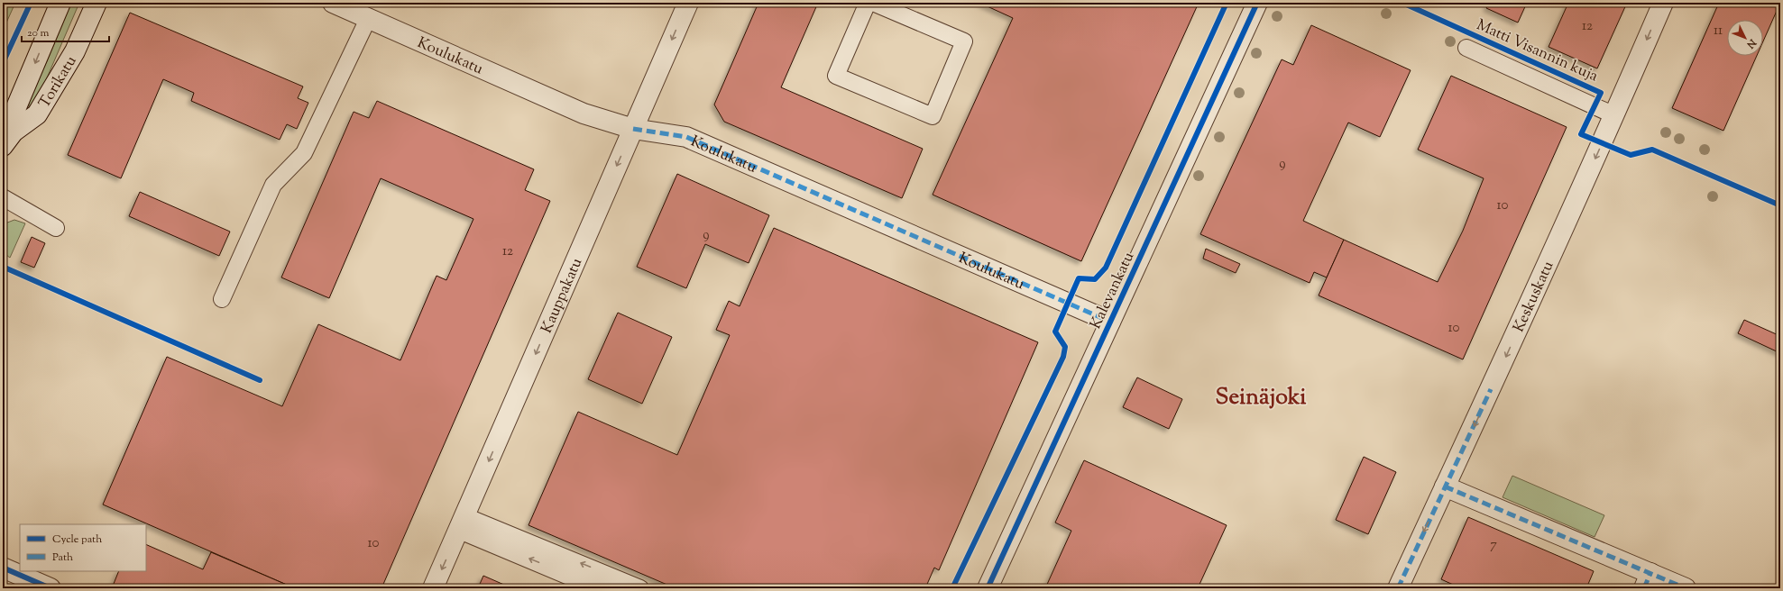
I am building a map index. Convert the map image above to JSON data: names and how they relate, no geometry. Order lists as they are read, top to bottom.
{
  "streets": {
    "street": [
      "Koulukatu",
      "Torikatu",
      "Kalevankatu",
      "Kauppakatu",
      "Keskuskatu"
    ],
    "cycle path": ["Matti Visannin kuja"]
  },
  "crossings": [
    ["Koulukatu", "Kalevankatu"],
    ["Koulukatu", "Kauppakatu"]
  ],
  "one_way": ["Kauppakatu", "Keskuskatu"],
  "districts": ["Seinäjoki"],
  "house_numbers": [
    "12",
    "11",
    "9",
    "10",
    "9",
    "12",
    "10",
    "10",
    "7"
  ],
  "legend": ["Cycle path", "Path"],
  "scale_bar": "20 m",
  "north": "bottom right"
}
